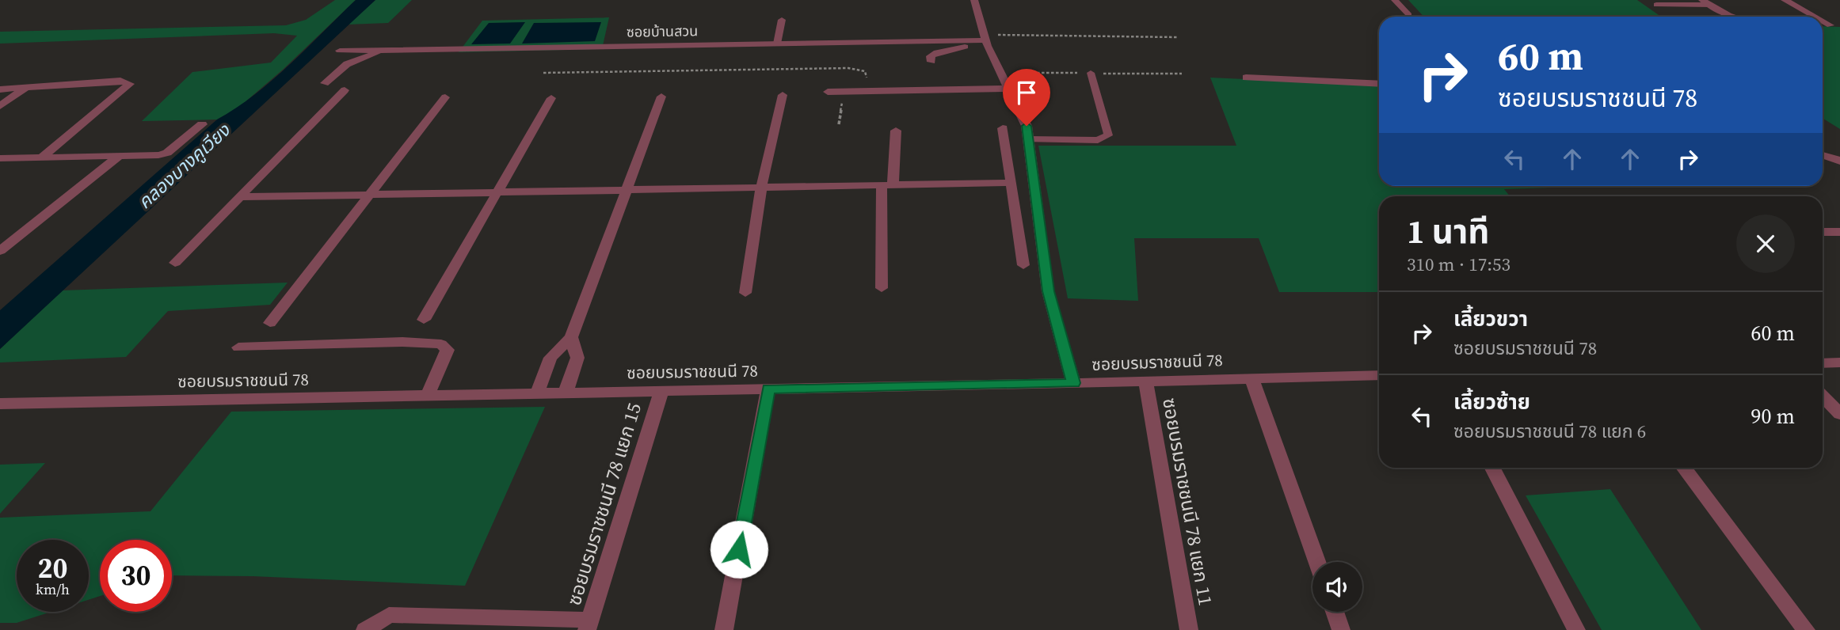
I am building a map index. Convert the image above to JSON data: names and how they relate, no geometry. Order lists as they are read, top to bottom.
{
  "streets": {
    "street": [
      "ซอยบ้านสวน",
      "ซอยบรมราชชนนี 78",
      "ซอยบรมราชชนนี 78 แยก 11",
      "ซอยบรมราชชนนี 78 แยก 15"
    ]
  },
  "crossings": [
    ["ซอยบรมราชชนนี 78", "ซอยบรมราชชนนี 78 แยก 11"],
    ["ซอยบรมราชชนนี 78", "ซอยบรมราชชนนี 78 แยก 15"]
  ],
  "water": ["คลองบางคูเวียง"],
  "page": {
    "turn": ["60 m", "ซอยบรมราชชนนี 78"],
    "heading": ["1 นาที", "310 m · 17:53"],
    "list": [
      {
        "name": "เลี้ยวขวา",
        "note": "ซอยบรมราชชนนี 78",
        "value": "60 m"
      },
      {
        "name": "เลี้ยวซ้าย",
        "note": "ซอยบรมราชชนนี 78 แยก 6",
        "value": "90 m"
      }
    ],
    "speed": "20 km/h",
    "limit": "30"
  }
}
